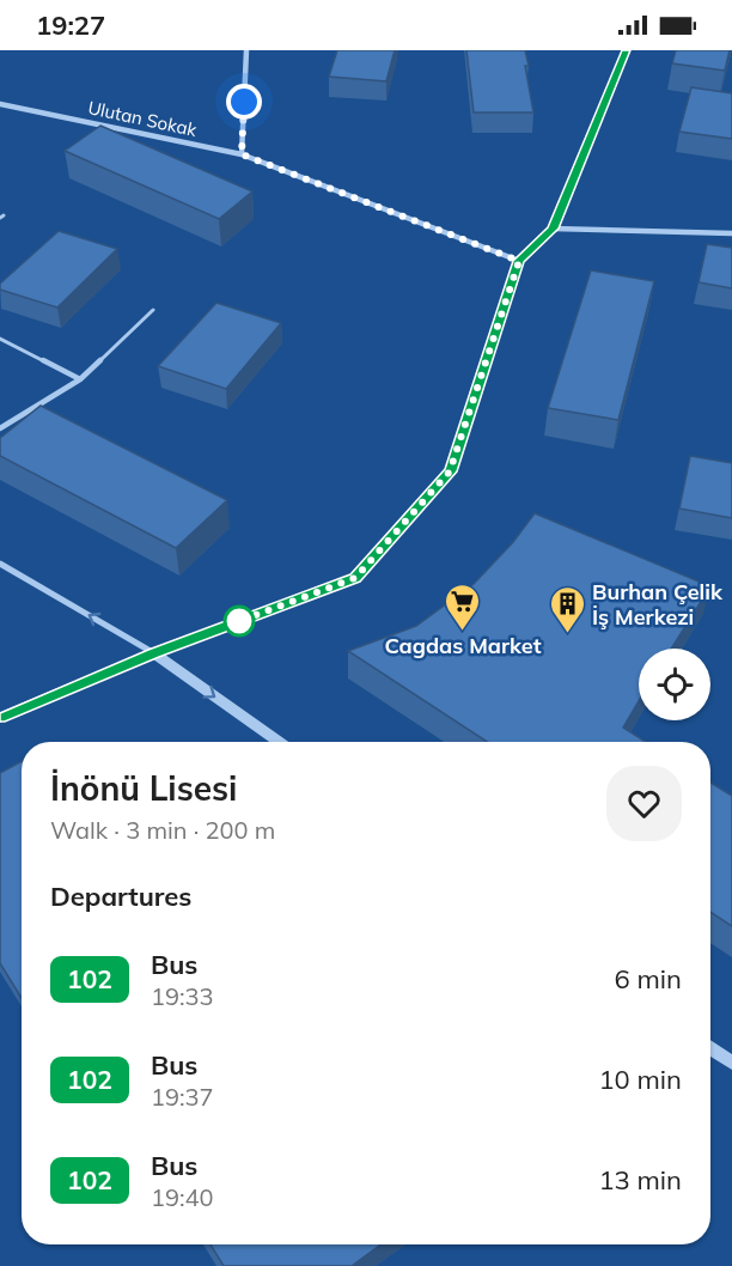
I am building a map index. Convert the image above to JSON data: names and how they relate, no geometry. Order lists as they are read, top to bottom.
{
  "streets": {
    "street": ["Ulutan Sokak"]
  },
  "places": {
    "supermarket": ["Cagdas Market"],
    "building": ["Burhan Çelik İş Merkezi"]
  },
  "lines": ["bus line 102"],
  "page": {
    "status": "19:27",
    "heading": [
      ["İnönü Lisesi", "Walk · 3 min · 200 m"],
      "Departures"
    ],
    "list": [
      {
        "mark": "102",
        "name": "Bus",
        "note": "19:33",
        "value": "6 min"
      },
      {
        "mark": "102",
        "name": "Bus",
        "note": "19:37",
        "value": "10 min"
      },
      {
        "mark": "102",
        "name": "Bus",
        "note": "19:40",
        "value": "13 min"
      }
    ]
  }
}
